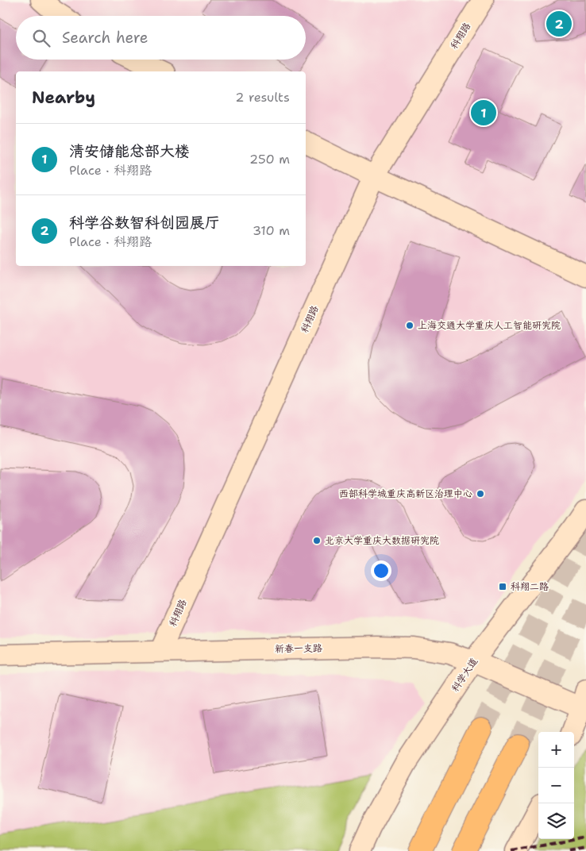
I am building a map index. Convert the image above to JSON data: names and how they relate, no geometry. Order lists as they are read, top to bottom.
{
  "streets": {
    "street": ["科翔路", "新春一支路", "科学大道"]
  },
  "crossings": [
    ["科翔路", "新春一支路"],
    ["新春一支路", "科学大道"]
  ],
  "places": {
    "other": ["上海交通大学重庆人工智能研究院", "西部科学城重庆高新区治理中心", "北京大学重庆大数据研究院"],
    "transit": ["科翔二路"]
  },
  "page": {
    "pins": ["2", "1"],
    "search": "Search here",
    "heading": ["Nearby", "2 results"],
    "list": [
      {
        "mark": "1",
        "name": "清安储能总部大楼",
        "note": "Place · 科翔路",
        "value": "250 m"
      },
      {
        "mark": "2",
        "name": "科学谷数智科创园展厅",
        "note": "Place · 科翔路",
        "value": "310 m"
      }
    ],
    "map_buttons": ["+", "−"]
  }
}
